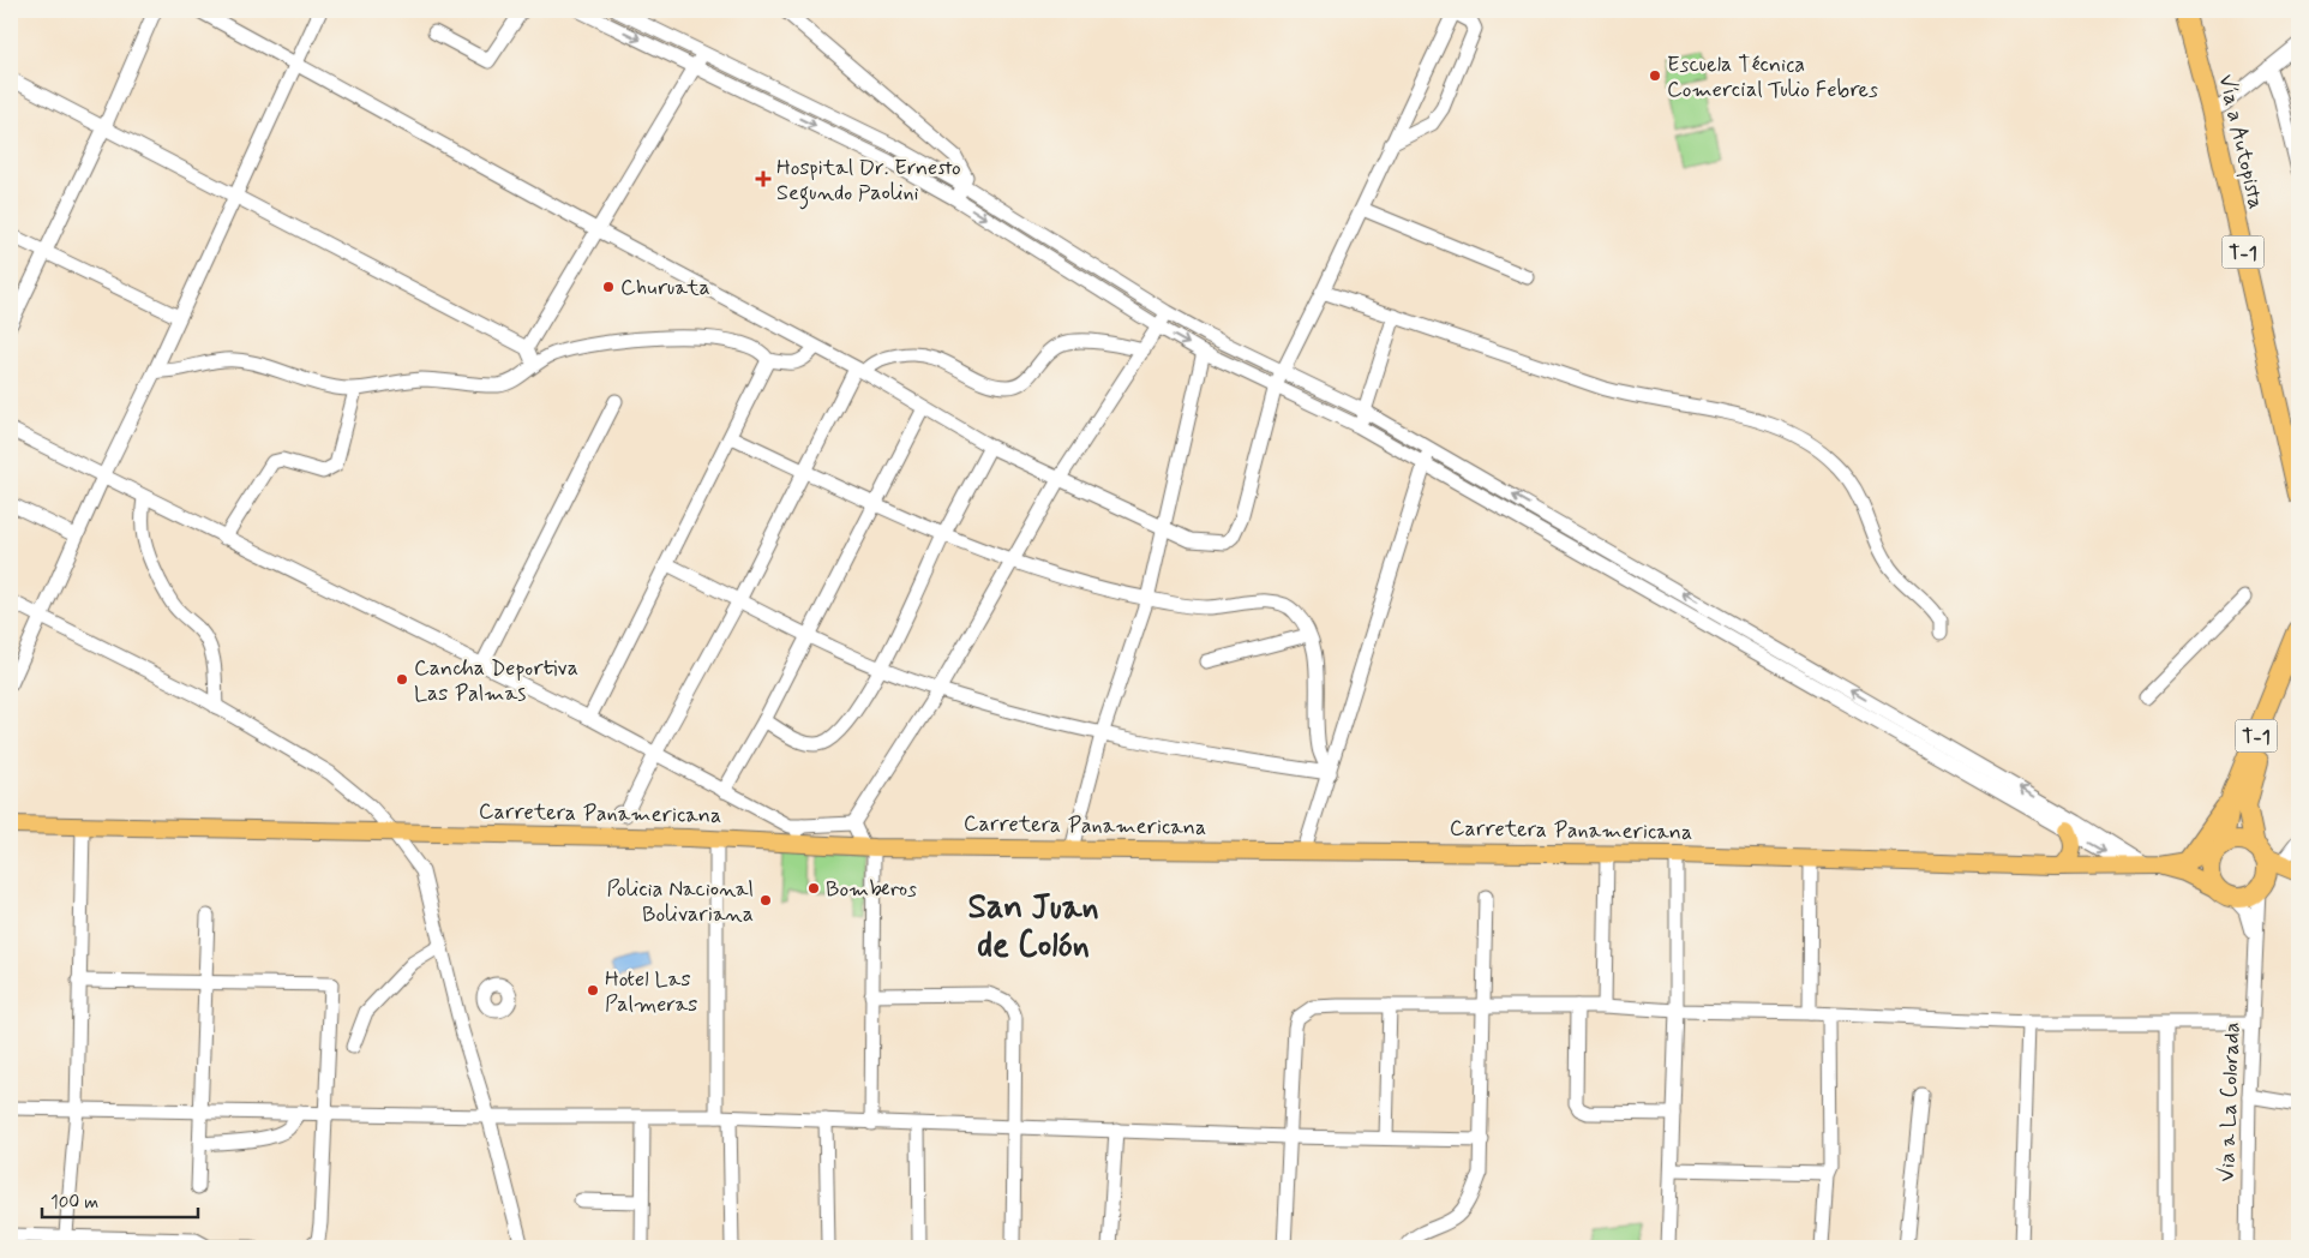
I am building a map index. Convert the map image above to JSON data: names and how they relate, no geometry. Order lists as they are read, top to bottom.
{
  "streets": {
    "highway": ["Vía a Autopista", "T-1"],
    "main road": ["Carretera Panamericana"],
    "street": ["Via a La Colorada"]
  },
  "crossings": [
    ["T-1", "Carretera Panamericana"],
    ["T-1", "Via a La Colorada"]
  ],
  "districts": ["San Juan de Colón"],
  "places": {
    "other": [
      "Escuela Técnica Comercial Tulio Febres",
      "Churuata",
      "Cancha Deportiva Las Palmas",
      "Bomberos",
      "Policia Nacional Bolivariana",
      "Hotel Las Palmeras"
    ],
    "health": ["Hospital Dr. Ernesto Segundo Paolini"]
  },
  "scale_bar": "100 m"
}
